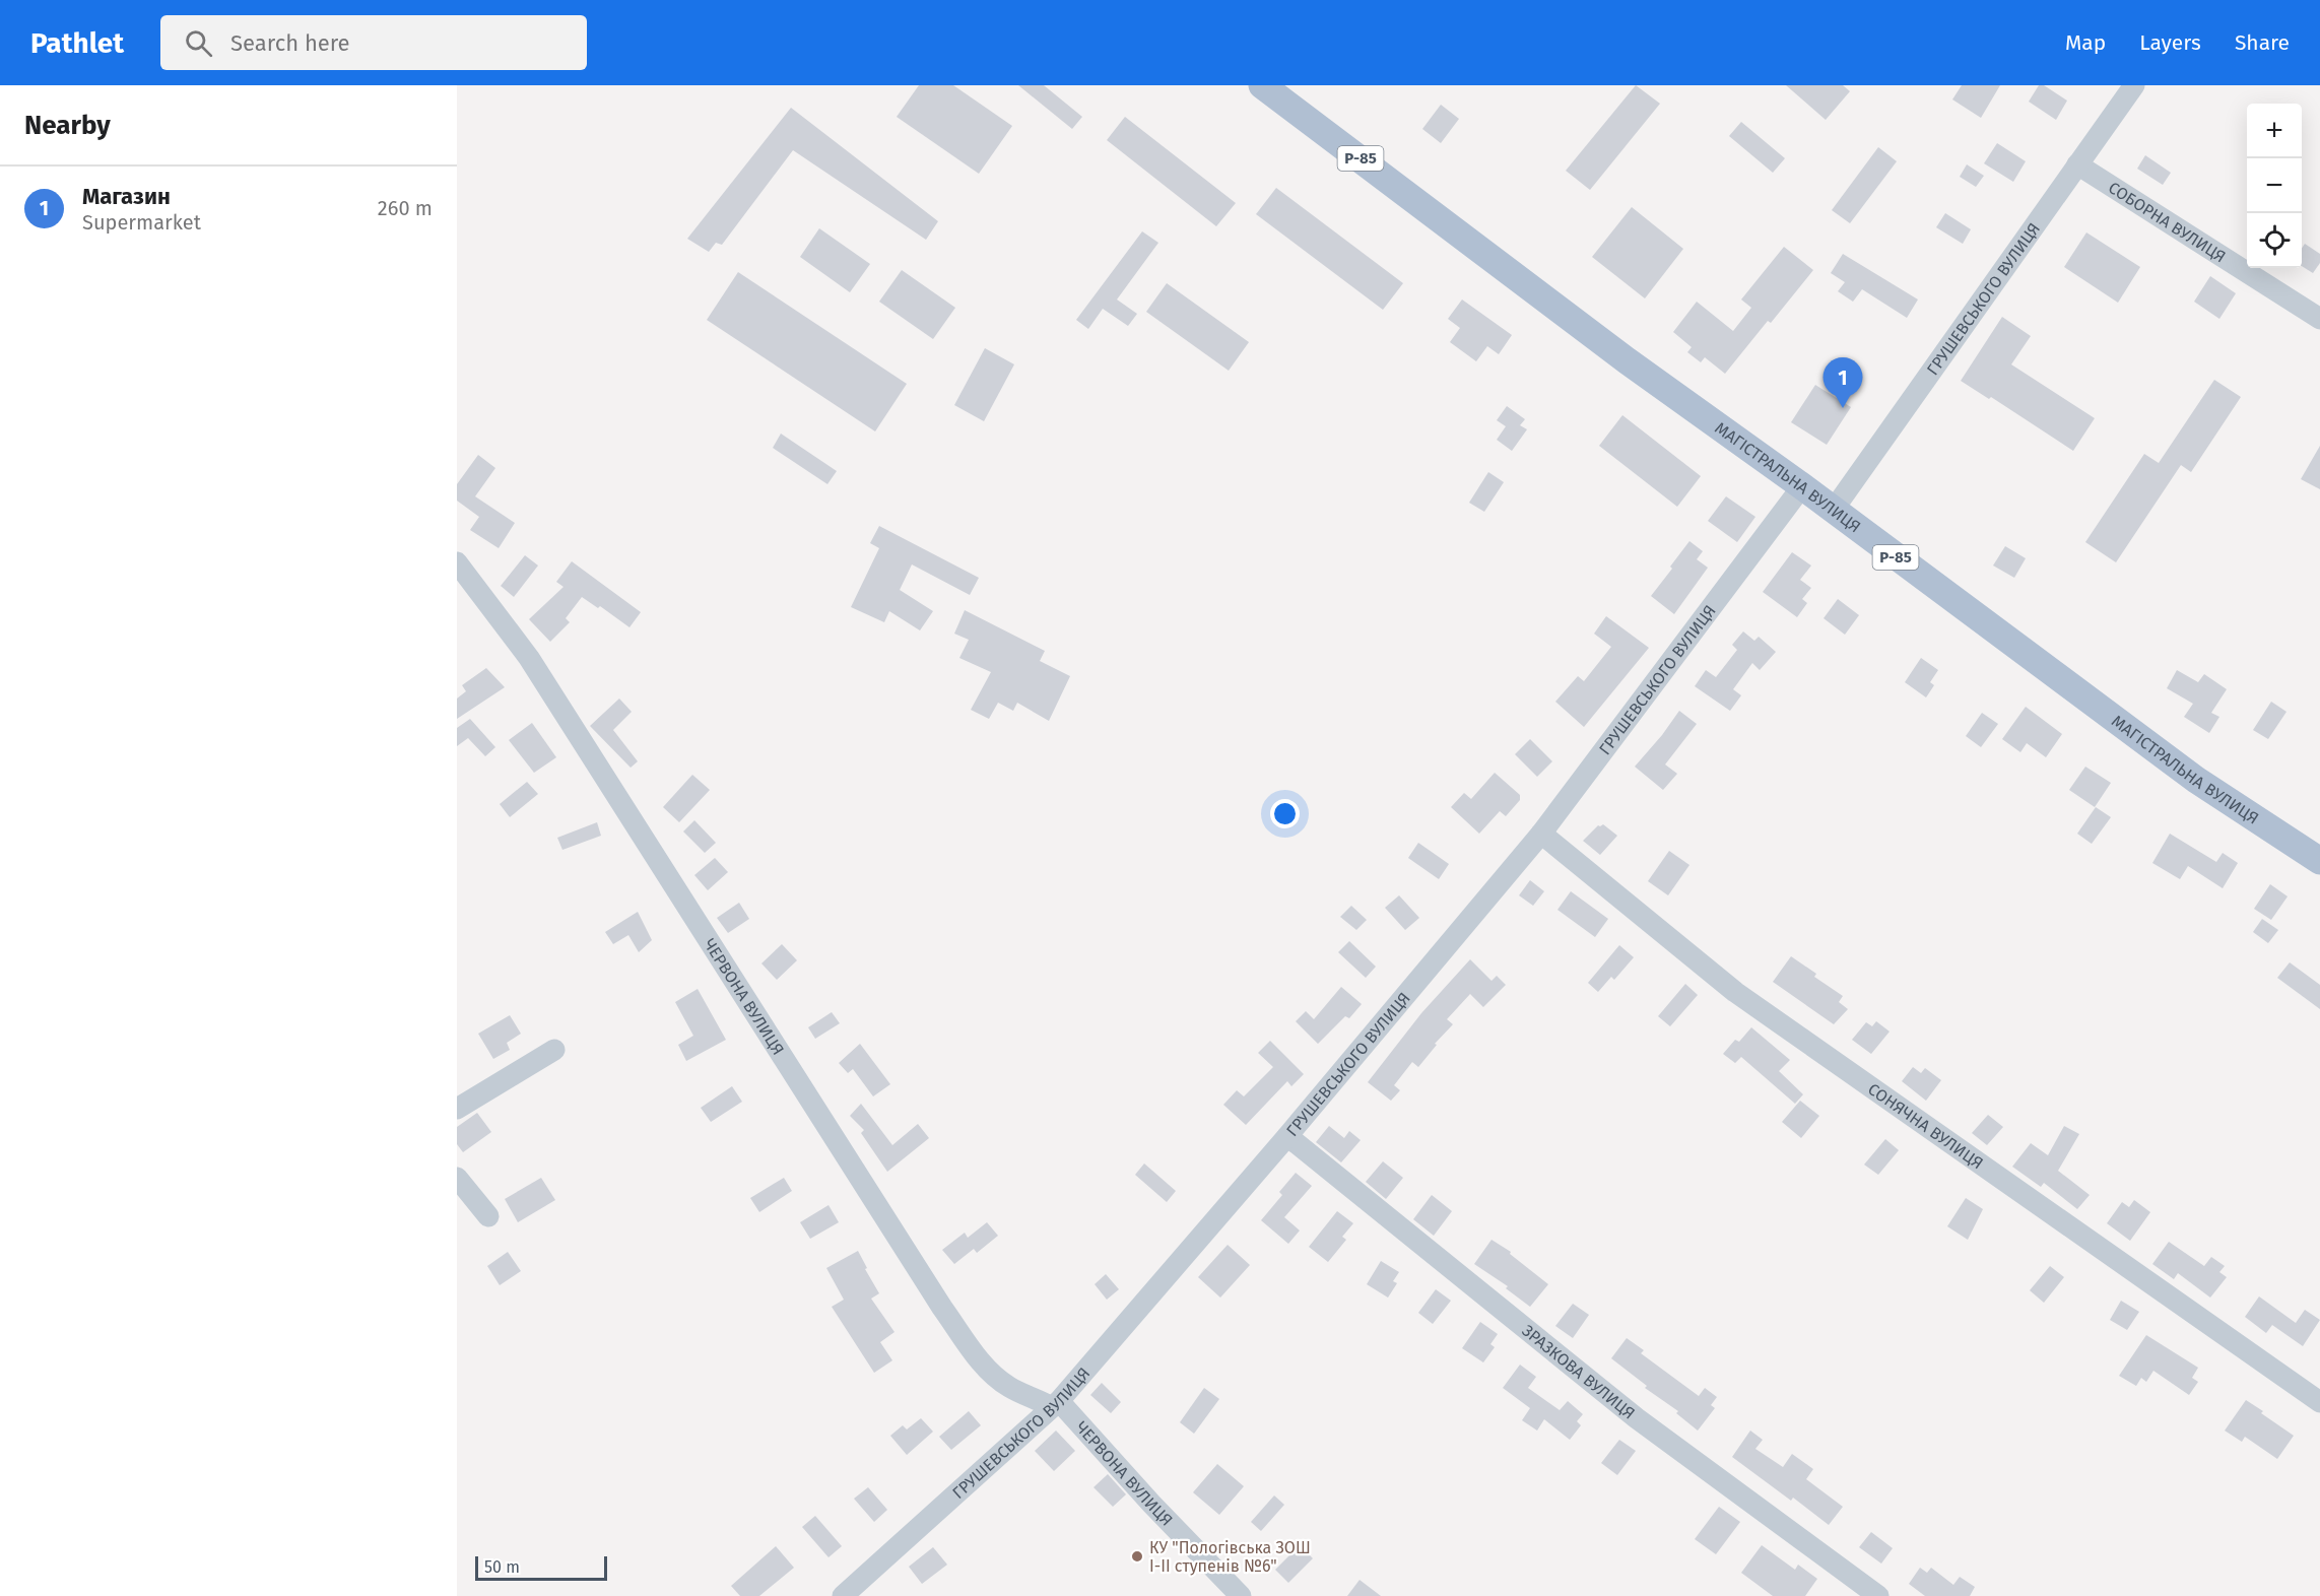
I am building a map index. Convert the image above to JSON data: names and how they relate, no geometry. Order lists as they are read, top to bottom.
{
  "streets": {
    "main road": ["Р-85", "МАГІСТРАЛЬНА ВУЛИЦЯ"],
    "street": [
      "СОБОРНА ВУЛИЦЯ",
      "ГРУШЕВСЬКОГО ВУЛИЦЯ",
      "ЧЕРВОНА ВУЛИЦЯ",
      "СОНЯЧНА ВУЛИЦЯ",
      "ЗРАЗКОВА ВУЛИЦЯ"
    ]
  },
  "crossings": [
    ["СОБОРНА ВУЛИЦЯ", "ГРУШЕВСЬКОГО ВУЛИЦЯ"],
    ["ГРУШЕВСЬКОГО ВУЛИЦЯ", "МАГІСТРАЛЬНА ВУЛИЦЯ"],
    ["ГРУШЕВСЬКОГО ВУЛИЦЯ", "ЧЕРВОНА ВУЛИЦЯ"],
    ["ГРУШЕВСЬКОГО ВУЛИЦЯ", "СОНЯЧНА ВУЛИЦЯ"],
    ["ГРУШЕВСЬКОГО ВУЛИЦЯ", "ЗРАЗКОВА ВУЛИЦЯ"]
  ],
  "places": ["КУ \"Пологівська ЗОШ І-ІІ ступенів №6\""],
  "scale_bar": "50 m",
  "page": {
    "header": "Pathlet",
    "search": "Search here",
    "nav": ["Map", "Layers", "Share"],
    "heading": "Nearby",
    "map_buttons": ["+", "−"],
    "list": [
      {
        "mark": "1",
        "name": "Магазин",
        "note": "Supermarket",
        "value": "260 m"
      }
    ],
    "pins": "1",
    "scale": "50 m"
  }
}
